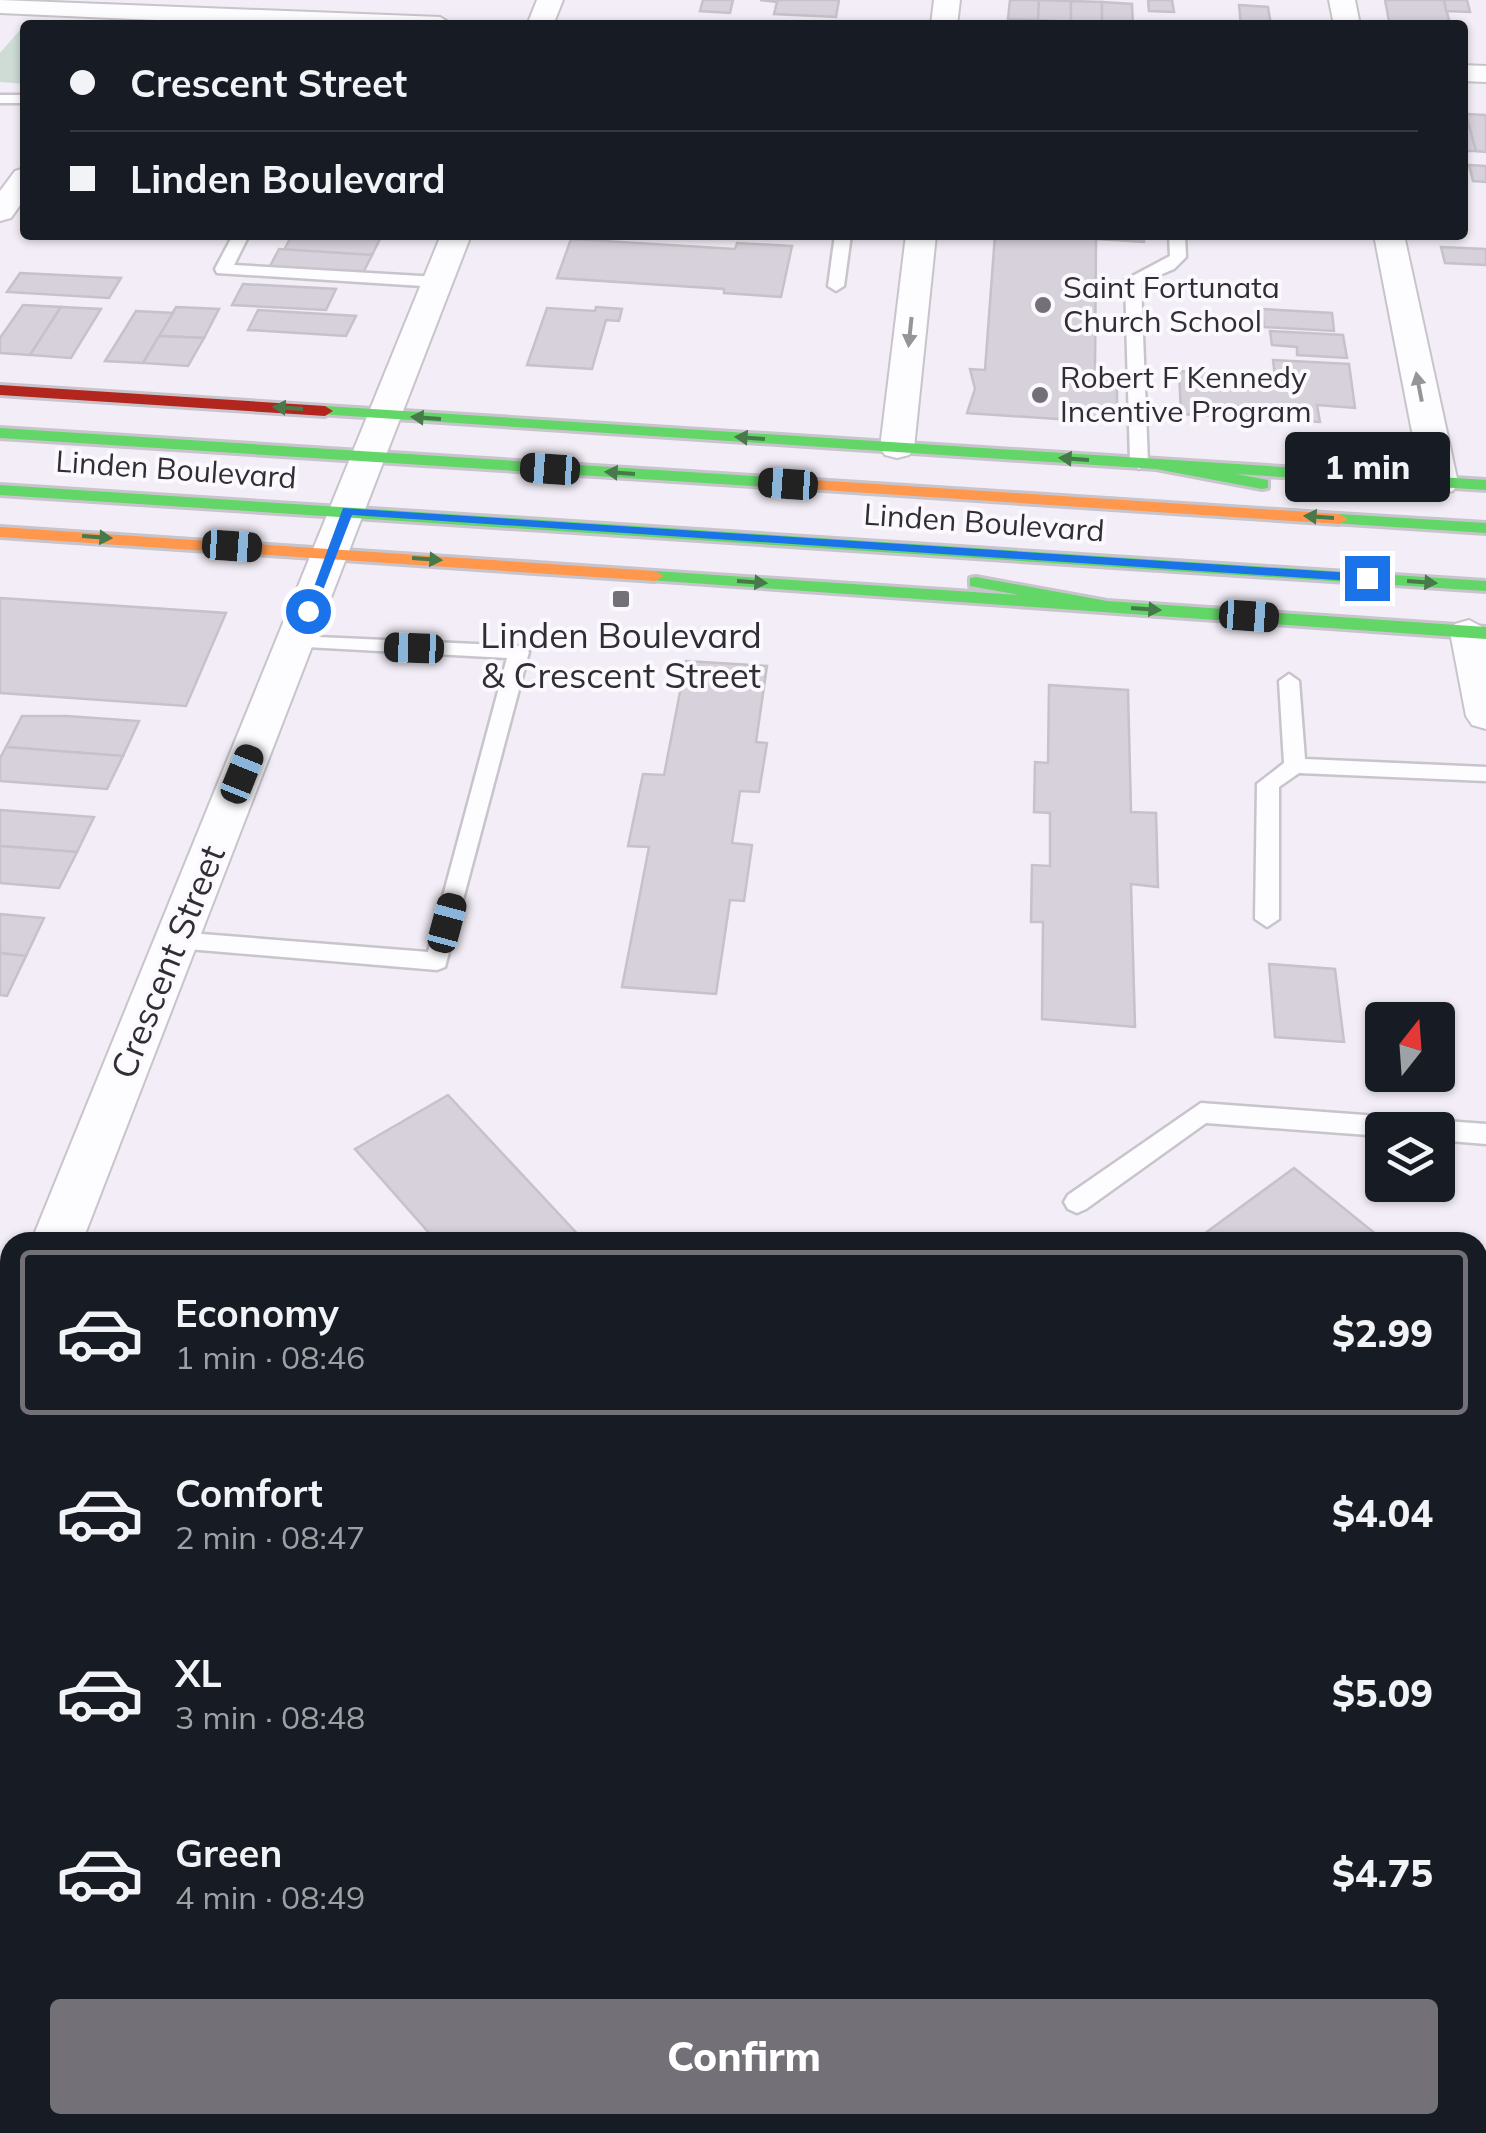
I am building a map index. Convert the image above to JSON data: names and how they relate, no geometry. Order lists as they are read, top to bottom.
{
  "streets": {
    "main road": ["Linden Boulevard"],
    "street": ["Crescent Street"]
  },
  "crossings": [
    ["Linden Boulevard", "Crescent Street"]
  ],
  "places": {
    "other": ["Saint Fortunata Church School", "Robert F Kennedy Incentive Program"],
    "transit": ["Linden Boulevard & Crescent Street"]
  },
  "north": "top",
  "page": {
    "banner": ["Crescent Street", "Linden Boulevard"],
    "bubble": "1 min",
    "list": [
      {
        "name": "Economy",
        "note": "1 min · 08:46",
        "value": "$2.99"
      },
      {
        "name": "Comfort",
        "note": "2 min · 08:47",
        "value": "$4.04"
      },
      {
        "name": "XL",
        "note": "3 min · 08:48",
        "value": "$5.09"
      },
      {
        "name": "Green",
        "note": "4 min · 08:49",
        "value": "$4.75"
      }
    ],
    "buttons": "Confirm"
  }
}
